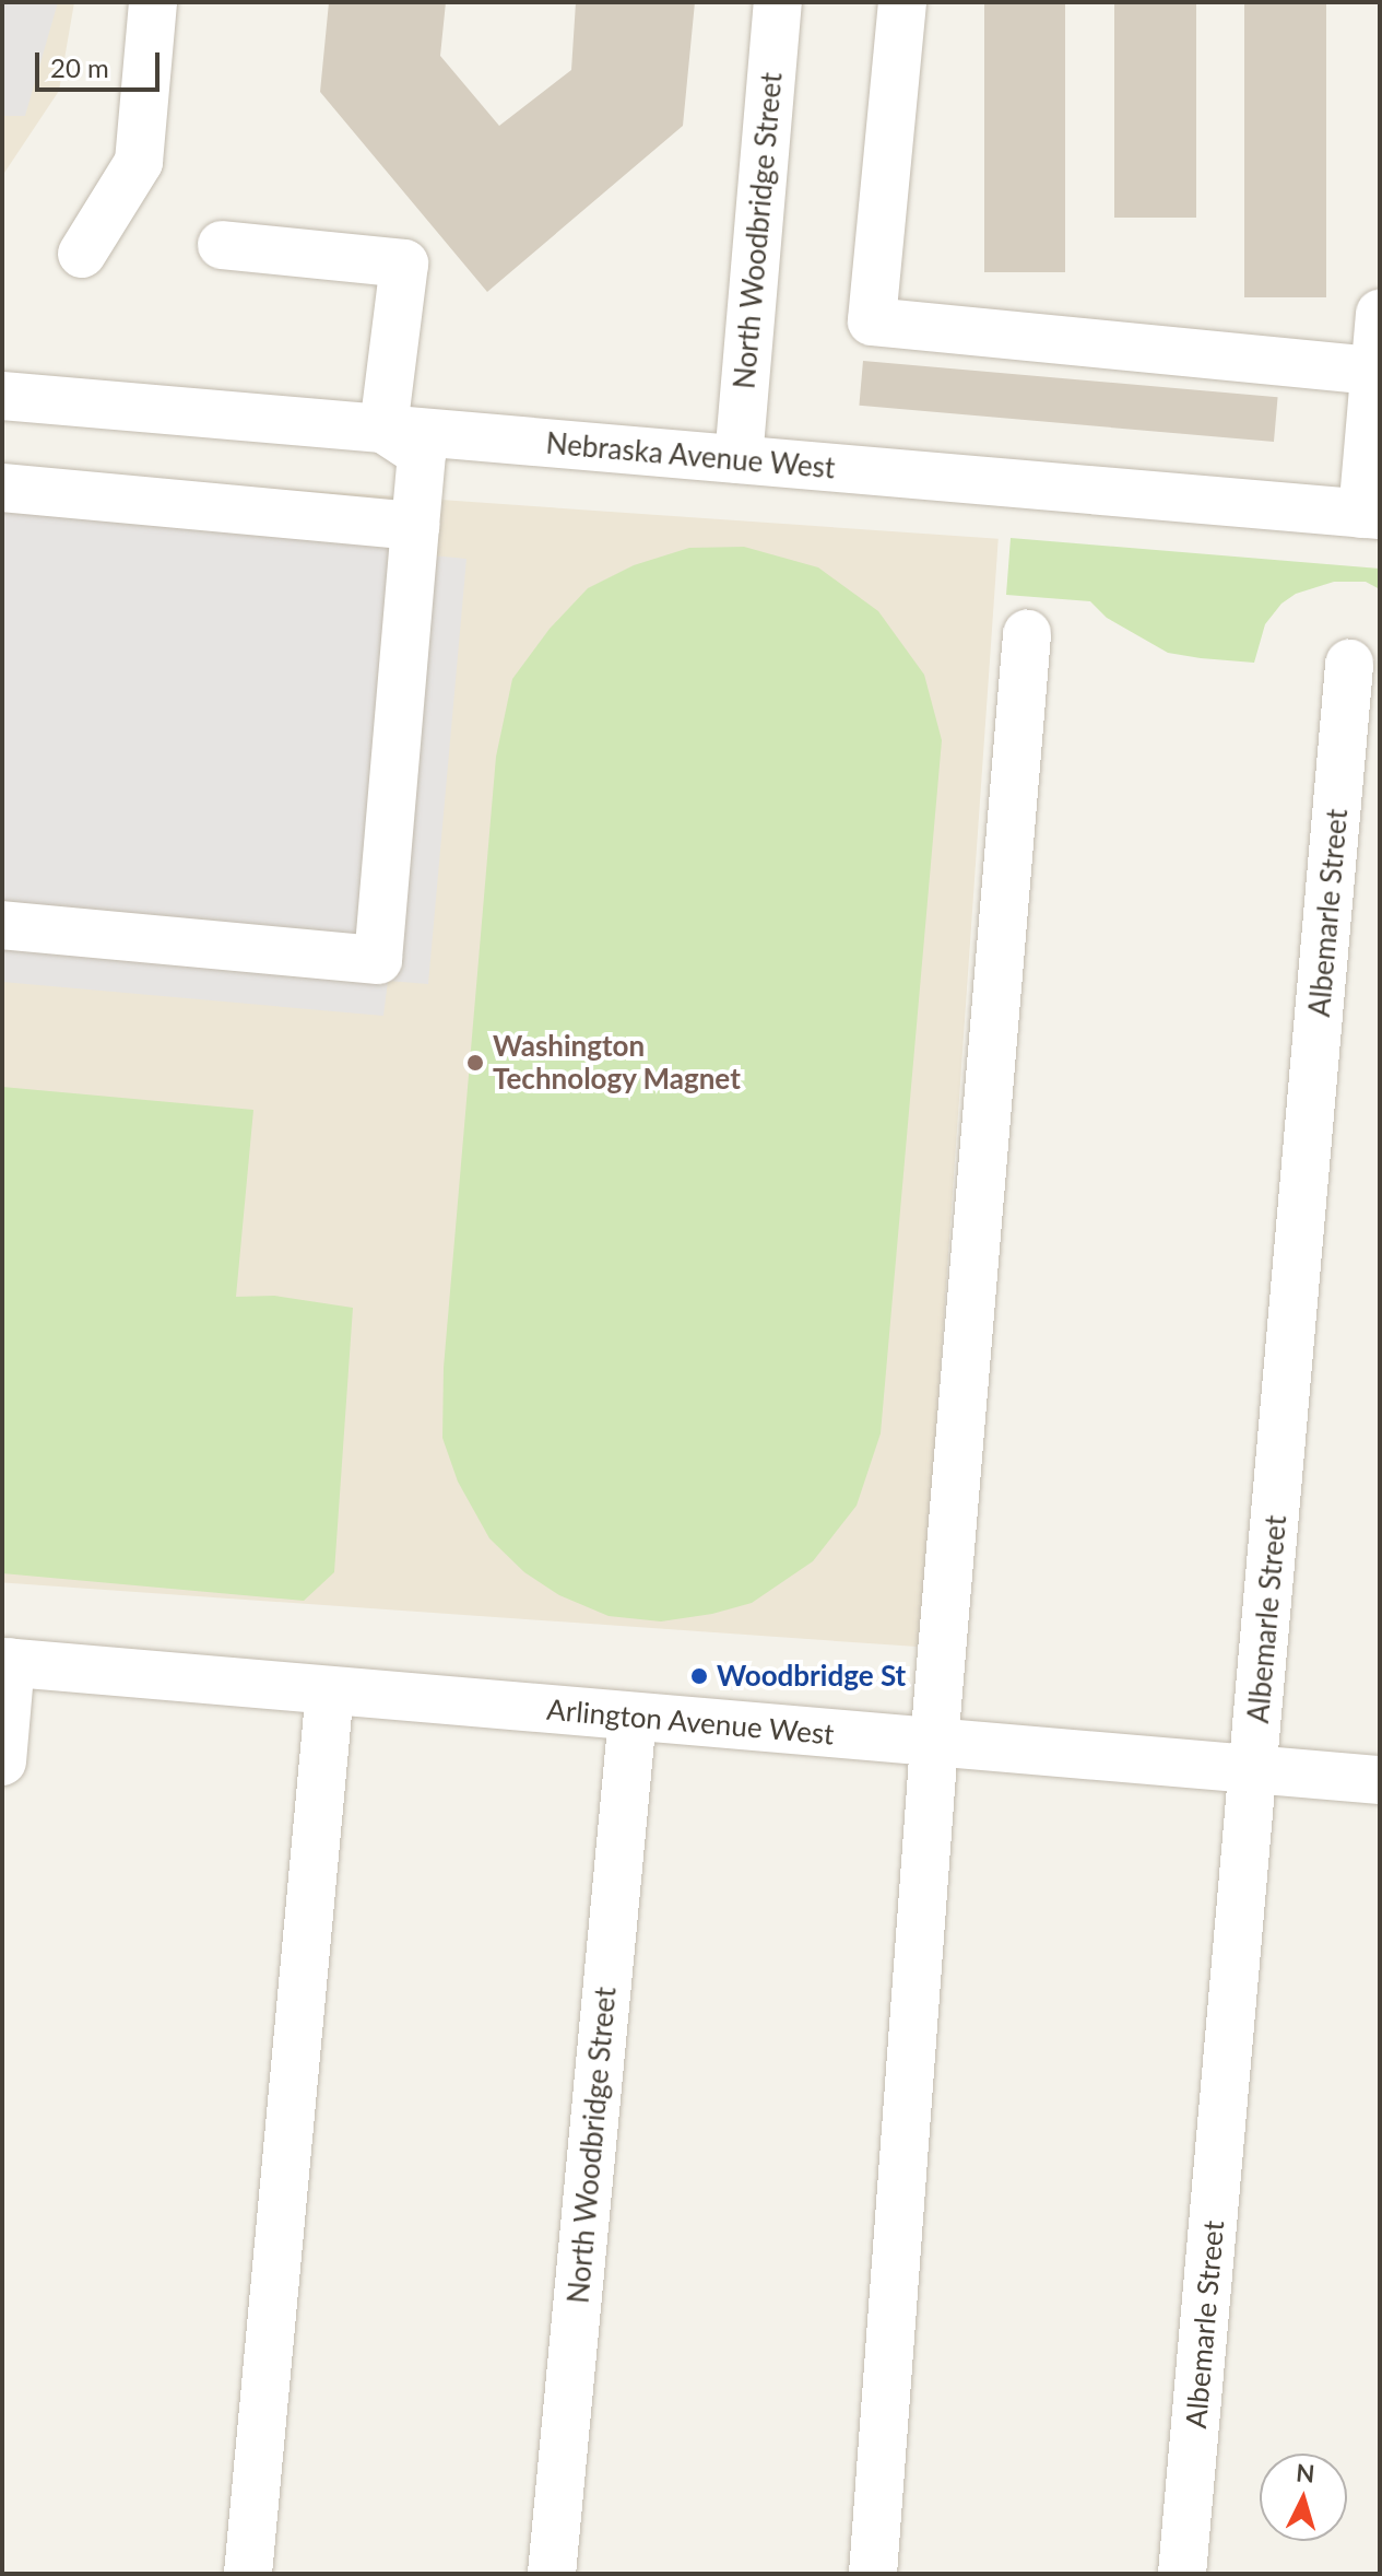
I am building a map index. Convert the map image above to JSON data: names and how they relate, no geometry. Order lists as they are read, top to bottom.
{
  "streets": {
    "street": [
      "North Woodbridge Street",
      "Nebraska Avenue West",
      "Albemarle Street",
      "Arlington Avenue West"
    ]
  },
  "crossings": [
    ["North Woodbridge Street", "Nebraska Avenue West"],
    ["North Woodbridge Street", "Arlington Avenue West"],
    ["Albemarle Street", "Arlington Avenue West"]
  ],
  "places": ["Washington Technology Magnet", "Woodbridge St"],
  "scale_bar": "20 m",
  "north": "top"
}
